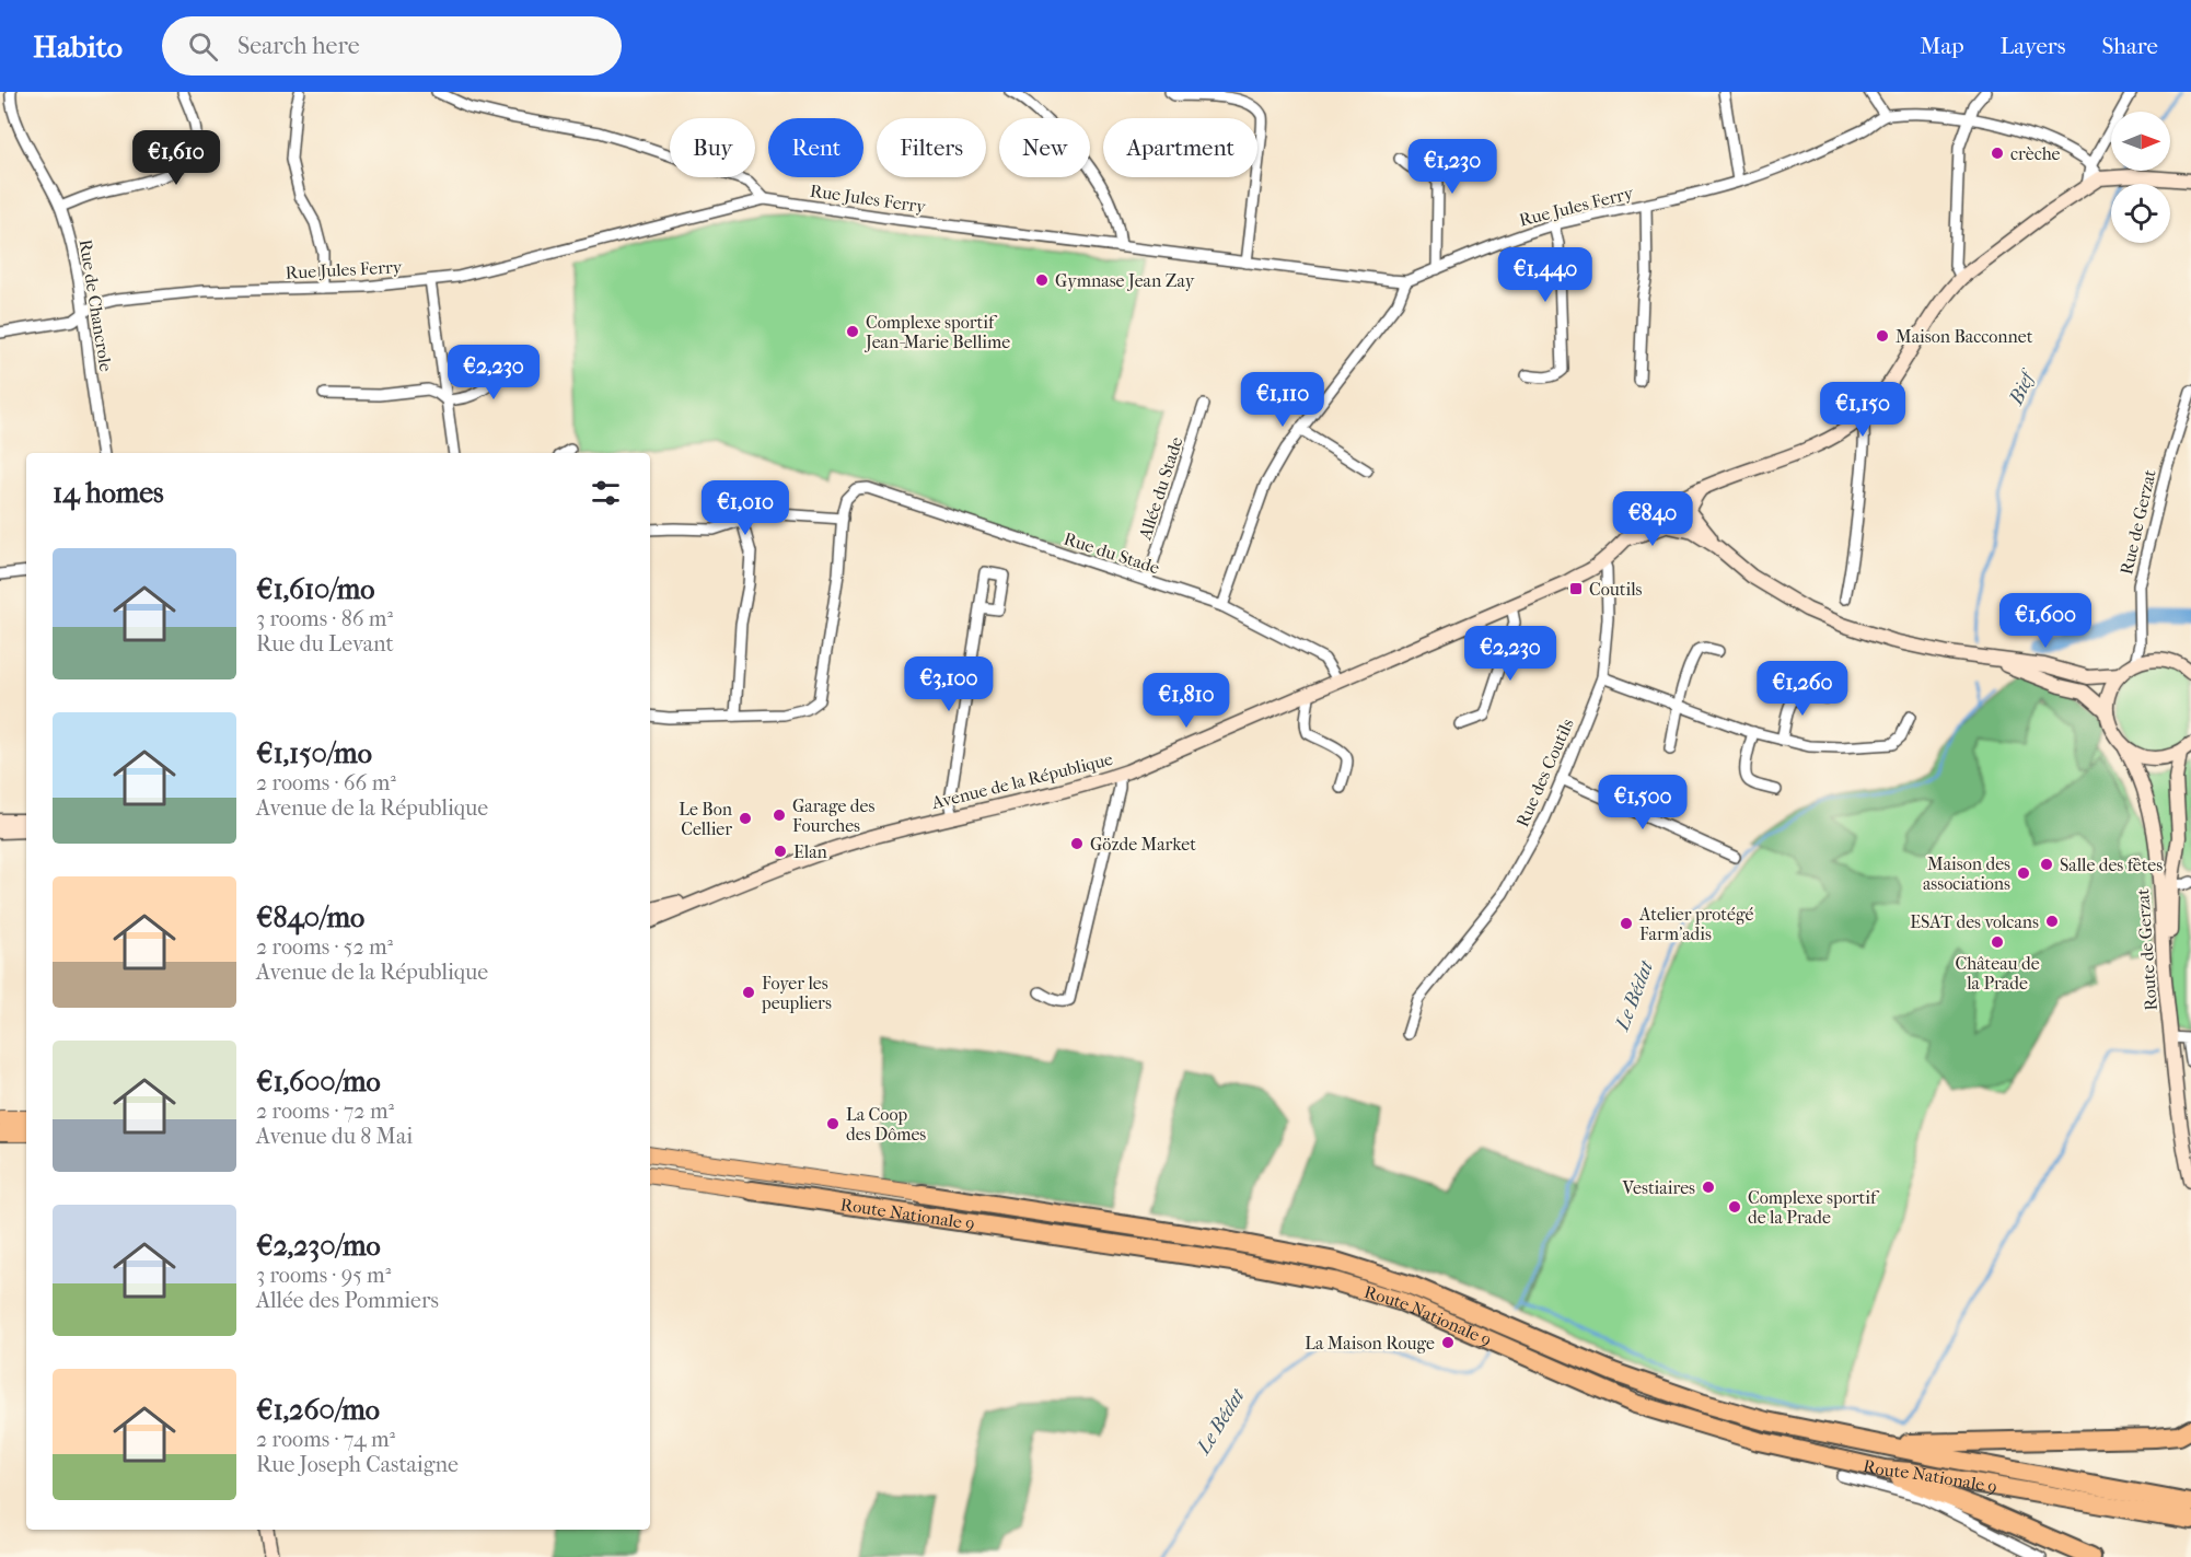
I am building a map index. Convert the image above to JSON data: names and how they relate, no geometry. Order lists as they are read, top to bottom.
{
  "streets": {
    "highway": ["Route Nationale 9"],
    "street": [
      "Rue Jules Ferry",
      "Rue de Chancrole",
      "Allée du Stade",
      "Rue de Gerzat",
      "Rue du Stade",
      "Rue des Coutils",
      "Avenue de la République",
      "Route de Gerzat"
    ]
  },
  "crossings": [
    ["Rue Jules Ferry", "Rue de Chancrole"],
    ["Allée du Stade", "Rue du Stade"],
    ["Rue du Stade", "Avenue de la République"],
    ["Rue des Coutils", "Avenue de la République"]
  ],
  "water": ["Bief", "Le Bédat"],
  "places": {
    "other": [
      "crèche",
      "Gymnase Jean Zay",
      "Complexe sportif Jean-Marie Bellime",
      "Maison Bacconnet",
      "Garage des Fourches",
      "Le Bon Cellier",
      "Gözde Market",
      "Elan",
      "Salle des fêtes",
      "Maison des associations",
      "ESAT des volcans",
      "Atelier protégé Farm'adis",
      "Château de la Prade",
      "Foyer les peupliers",
      "La Coop des Dômes",
      "Vestiaires",
      "Complexe sportif de la Prade",
      "La Maison Rouge"
    ],
    "transit": ["Coutils"]
  },
  "north": "right",
  "page": {
    "header": "Habito",
    "search": "Search here",
    "nav": ["Map", "Layers", "Share"],
    "chip": [
      "Buy",
      "Rent",
      "Filters",
      "New",
      "Apartment"
    ],
    "price": [
      "€1,610",
      "€1,230",
      "€1,440",
      "€2,230",
      "€1,110",
      "€1,150",
      "€1,010",
      "€840",
      "€1,600",
      "€2,230",
      "€3,100",
      "€1,260",
      "€1,810",
      "€1,500"
    ],
    "heading": "14 homes",
    "list": [
      {
        "name": "€1,610/mo",
        "note": "3 rooms · 86 m² · Rue du Levant"
      },
      {
        "name": "€1,150/mo",
        "note": "2 rooms · 66 m² · Avenue de la République"
      },
      {
        "name": "€840/mo",
        "note": "2 rooms · 52 m² · Avenue de la République"
      },
      {
        "name": "€1,600/mo",
        "note": "2 rooms · 72 m² · Avenue du 8 Mai"
      },
      {
        "name": "€2,230/mo",
        "note": "3 rooms · 95 m² · Allée des Pommiers"
      },
      {
        "name": "€1,260/mo",
        "note": "2 rooms · 74 m² · Rue Joseph Castaigne"
      }
    ]
  }
}
